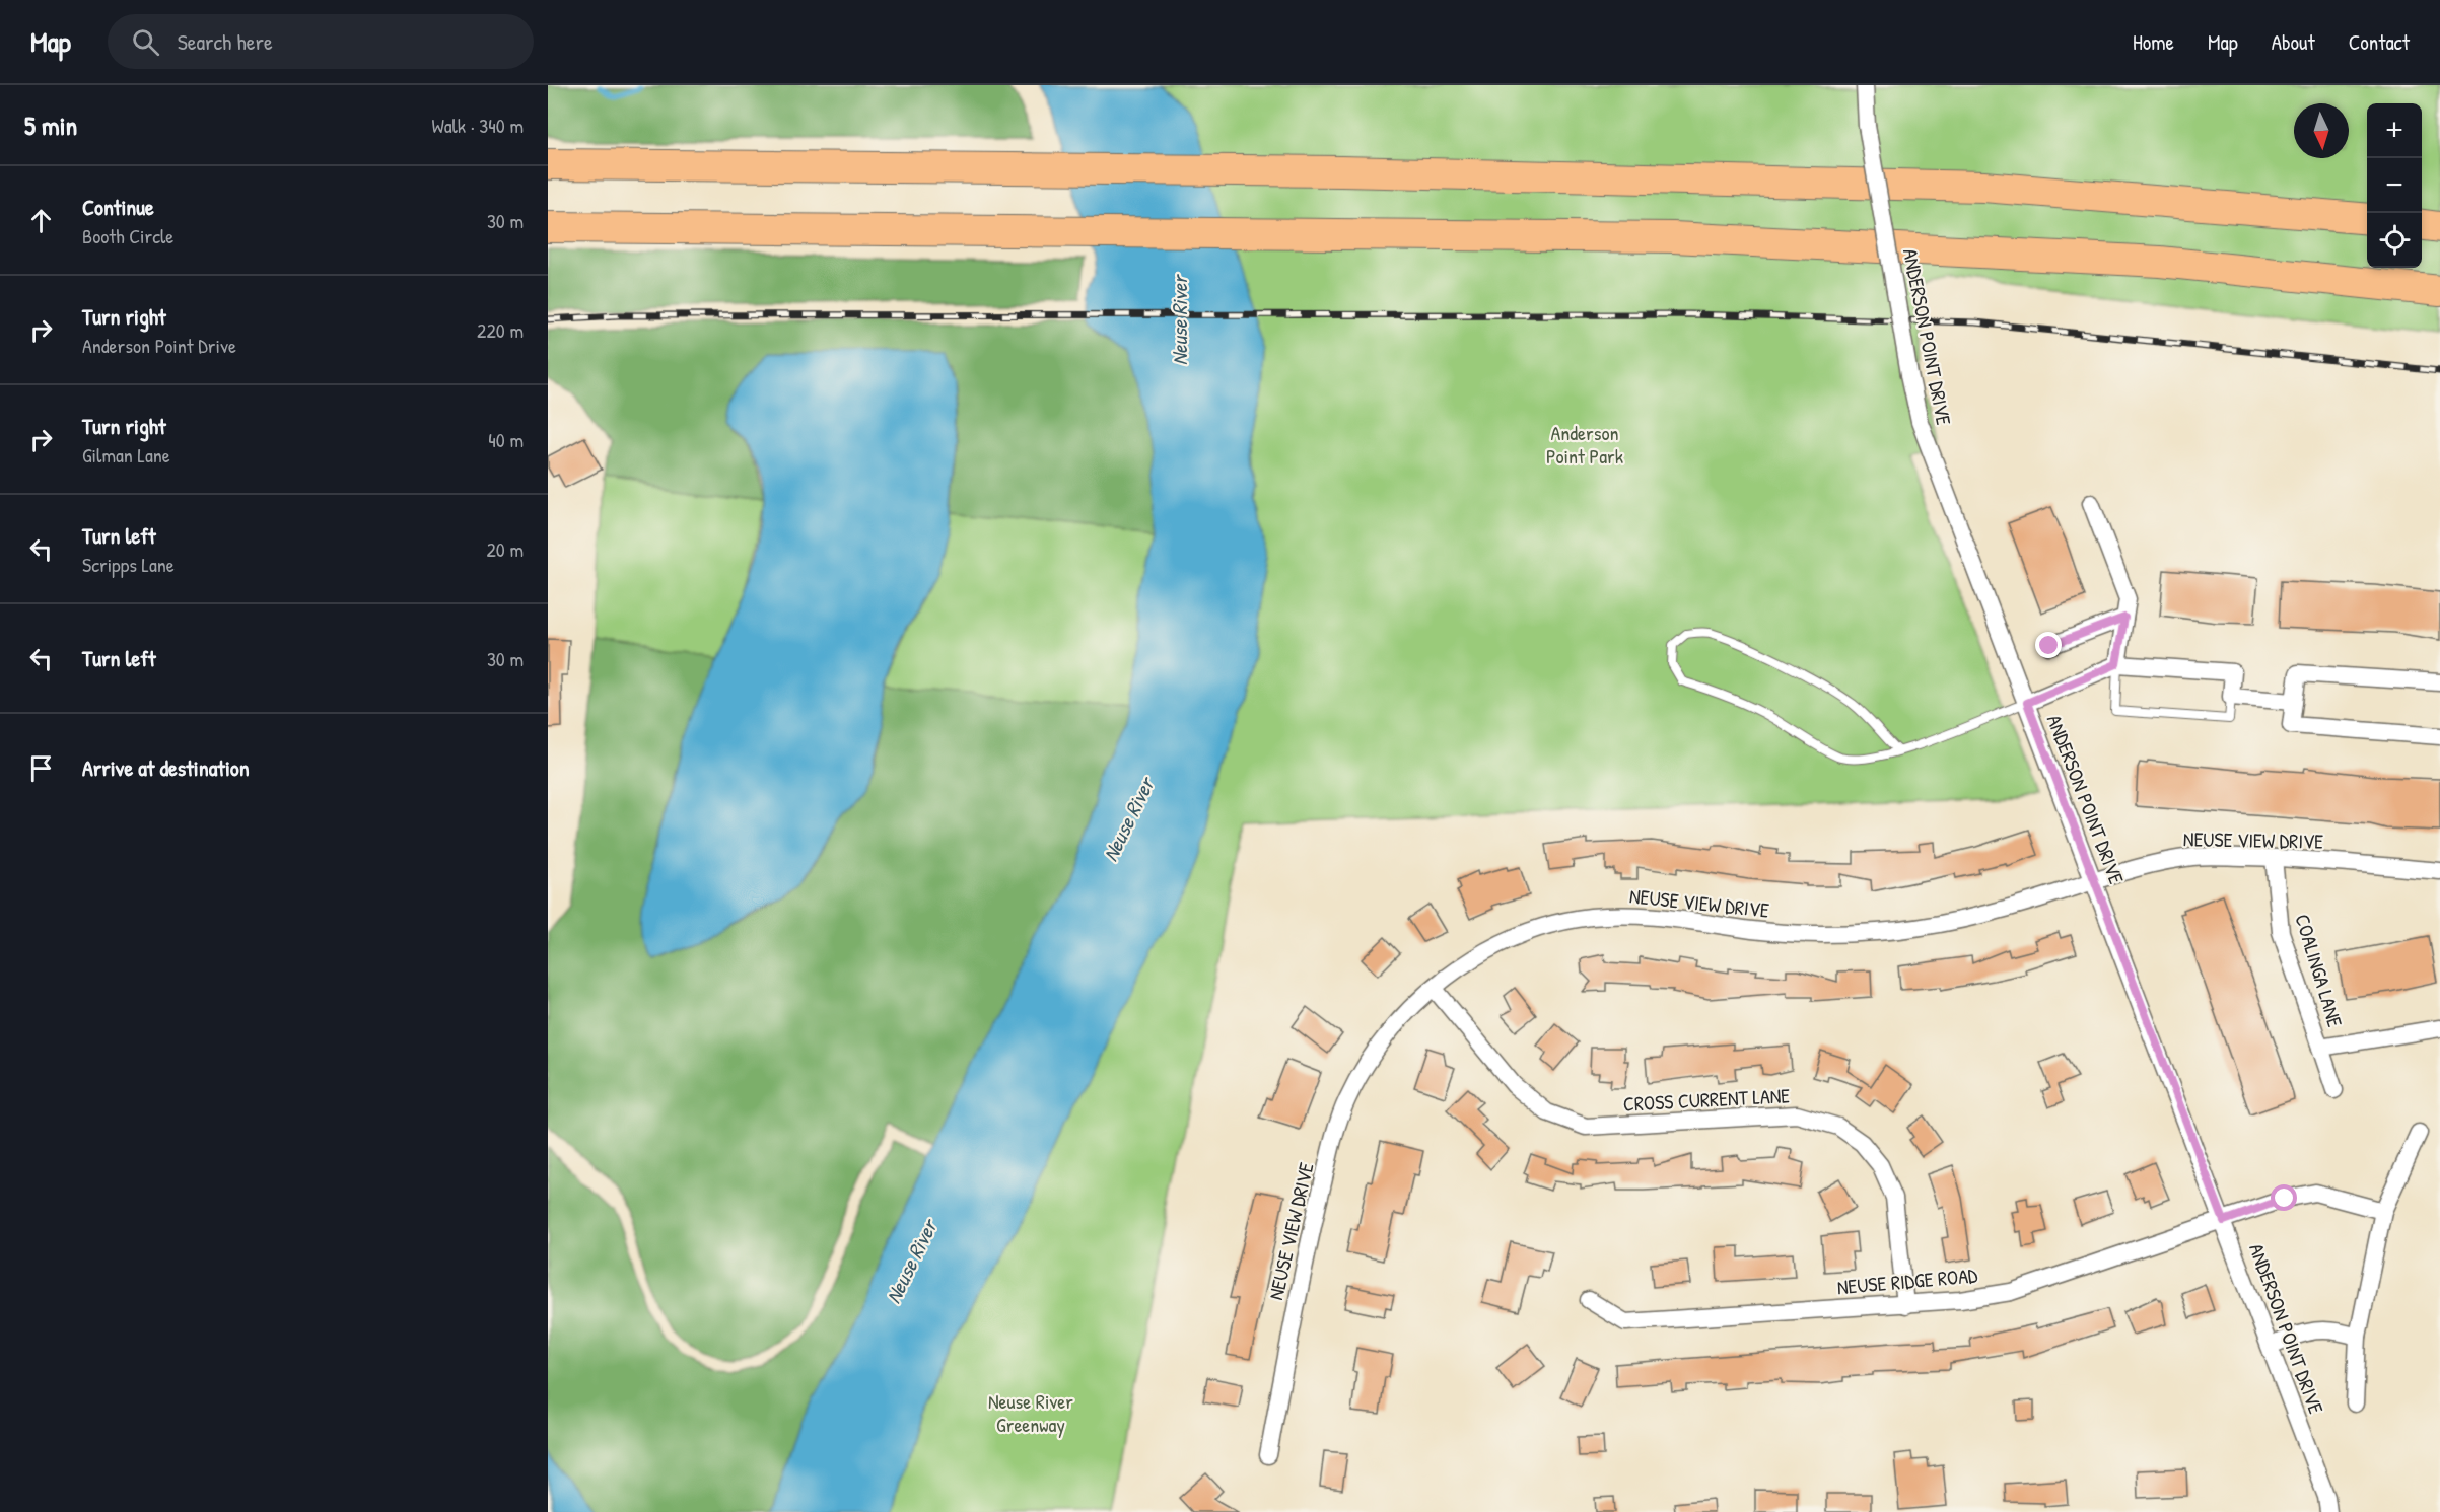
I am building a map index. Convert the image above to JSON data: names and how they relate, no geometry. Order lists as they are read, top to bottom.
{
  "streets": {
    "street": [
      "ANDERSON POINT DRIVE",
      "NEUSE VIEW DRIVE",
      "COALINGA LANE",
      "CROSS CURRENT LANE",
      "NEUSE RIDGE ROAD"
    ]
  },
  "crossings": [
    ["ANDERSON POINT DRIVE", "NEUSE VIEW DRIVE"],
    ["ANDERSON POINT DRIVE", "NEUSE RIDGE ROAD"],
    ["NEUSE VIEW DRIVE", "COALINGA LANE"],
    ["NEUSE VIEW DRIVE", "CROSS CURRENT LANE"],
    ["CROSS CURRENT LANE", "NEUSE RIDGE ROAD"]
  ],
  "water": ["Neuse River"],
  "parks": ["Anderson Point Park", "Neuse River Greenway"],
  "north": "bottom",
  "page": {
    "header": "Map",
    "search": "Search here",
    "nav": [
      "Home",
      "Map",
      "About",
      "Contact"
    ],
    "heading": ["5 min", "Walk · 340 m"],
    "map_buttons": ["+", "−"],
    "list": [
      ["Continue", "Booth Circle", "30 m"],
      ["Turn right", "Anderson Point Drive", "220 m"],
      ["Turn right", "Gilman Lane", "40 m"],
      ["Turn left", "Scripps Lane", "20 m"],
      ["Turn left", "30 m"],
      "Arrive at destination"
    ]
  }
}
